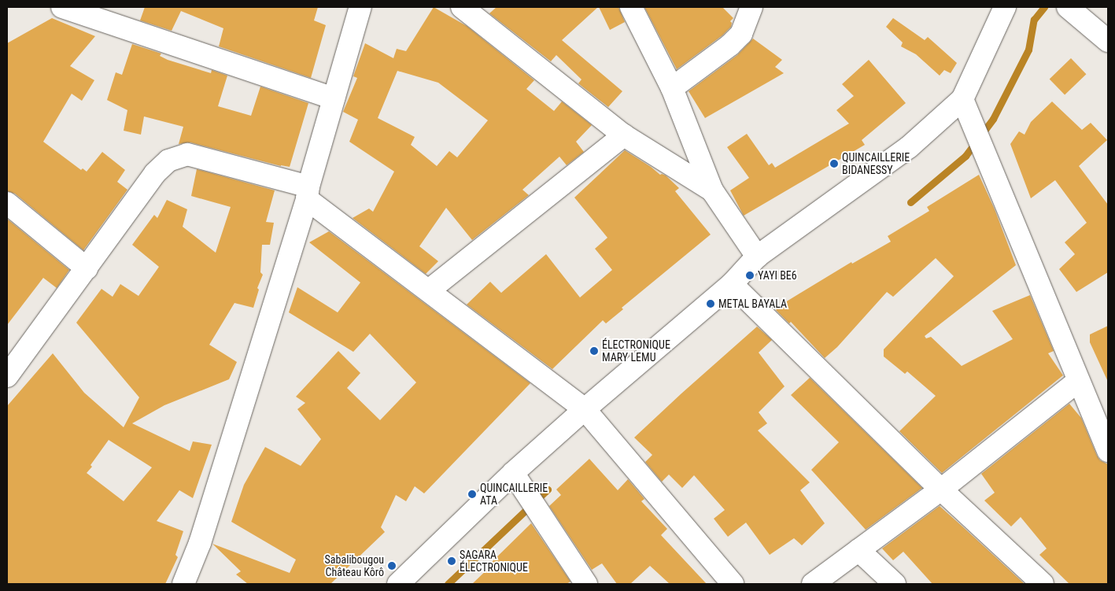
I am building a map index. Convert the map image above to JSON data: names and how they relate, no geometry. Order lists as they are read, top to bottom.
{
  "places": [
    "QUINCAILLERIE BIDANESSY",
    "YAYI BE6",
    "METAL BAYALA",
    "ÉLECTRONIQUE MARY LEMU",
    "QUINCAILLERIE ATA",
    "SAGARA ÉLECTRONIQUE",
    "Sabalibougou Château Kôrô"
  ]
}
